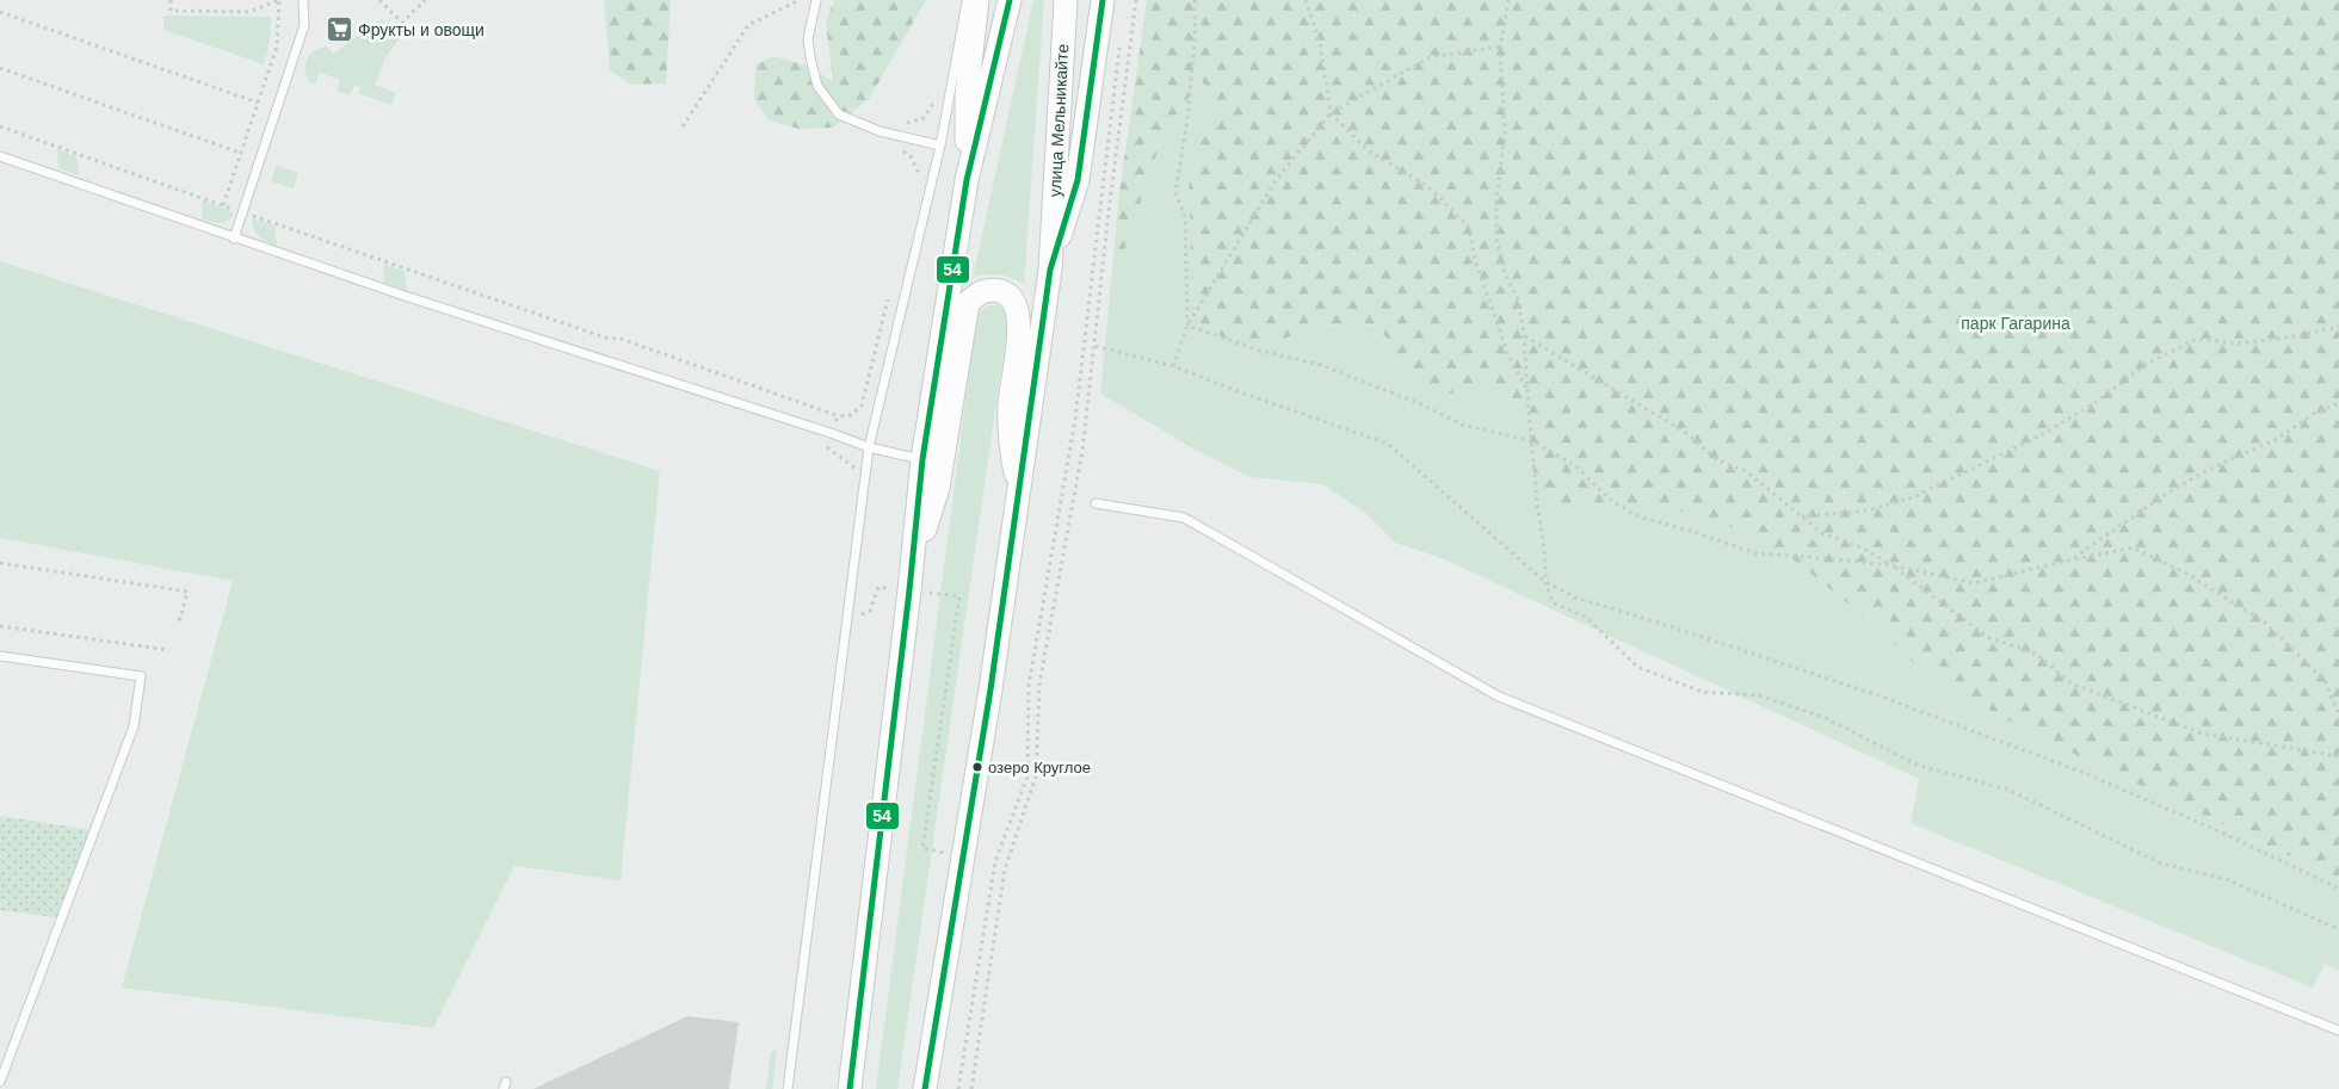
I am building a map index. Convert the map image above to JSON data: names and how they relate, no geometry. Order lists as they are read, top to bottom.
{
  "streets": {
    "main road": ["улица Мельникайте"]
  },
  "parks": ["парк Гагарина"],
  "places": {
    "supermarket": ["Фрукты и овощи"],
    "other": ["озеро Круглое"]
  },
  "lines": ["transit line 54"]
}
